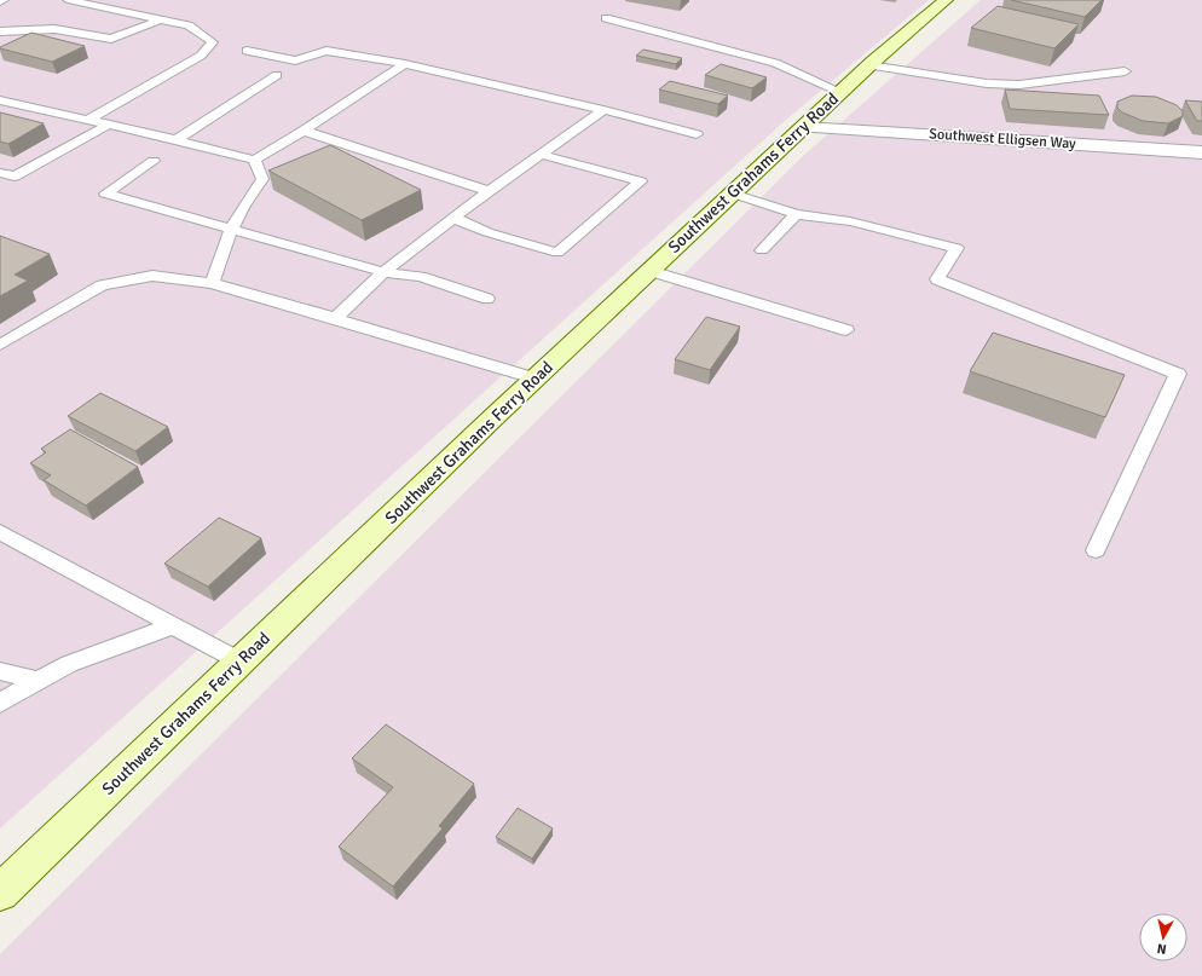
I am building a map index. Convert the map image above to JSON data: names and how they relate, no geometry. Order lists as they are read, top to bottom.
{
  "streets": {
    "main road": ["Southwest Grahams Ferry Road"],
    "street": ["Southwest Elligsen Way"]
  },
  "crossings": [
    ["Southwest Elligsen Way", "Southwest Grahams Ferry Road"]
  ],
  "north": "bottom"
}
